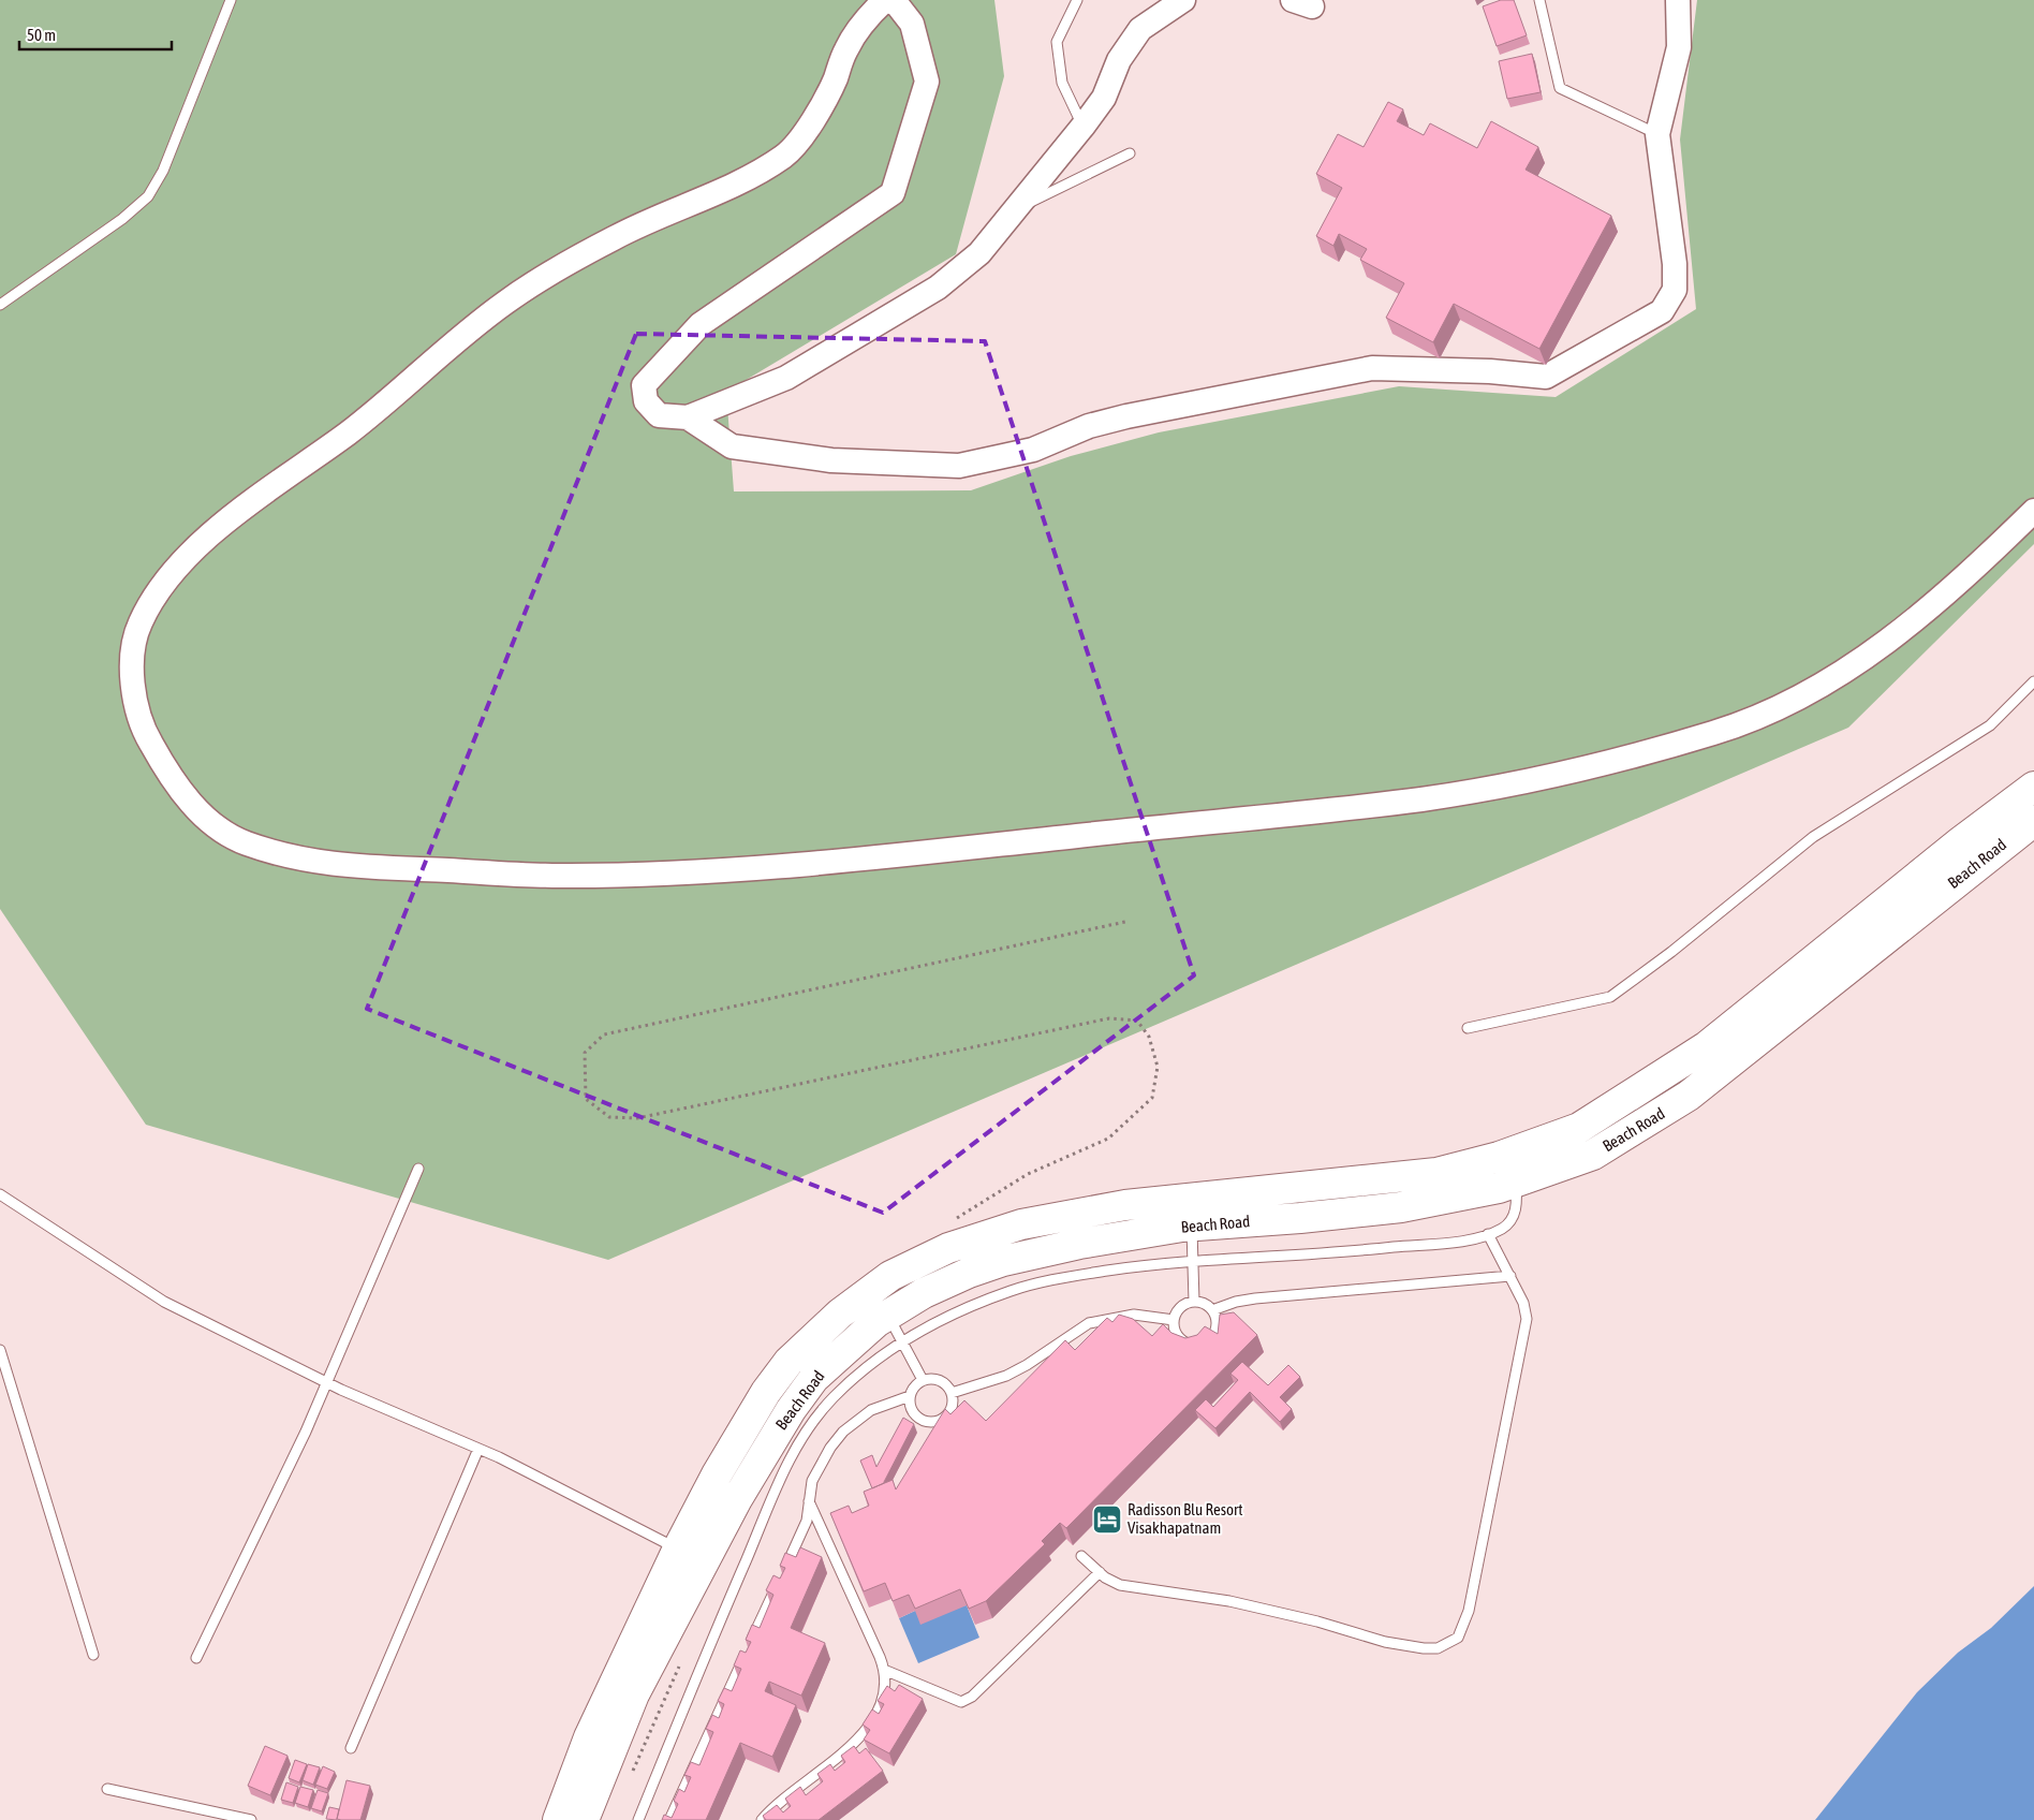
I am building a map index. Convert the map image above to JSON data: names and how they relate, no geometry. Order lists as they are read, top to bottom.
{
  "streets": {
    "main road": ["Beach Road"]
  },
  "places": {
    "hotel": ["Radisson Blu Resort Visakhapatnam"]
  },
  "scale_bar": "50 m"
}
